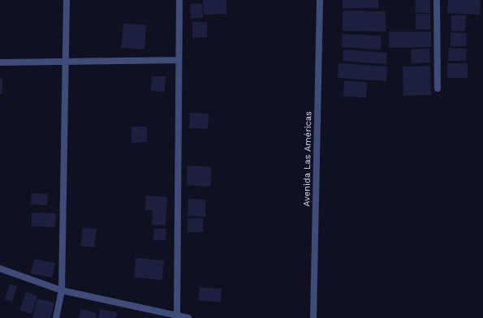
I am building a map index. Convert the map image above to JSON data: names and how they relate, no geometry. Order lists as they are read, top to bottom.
{
  "streets": {
    "street": ["Avenida Las Américas"]
  }
}
